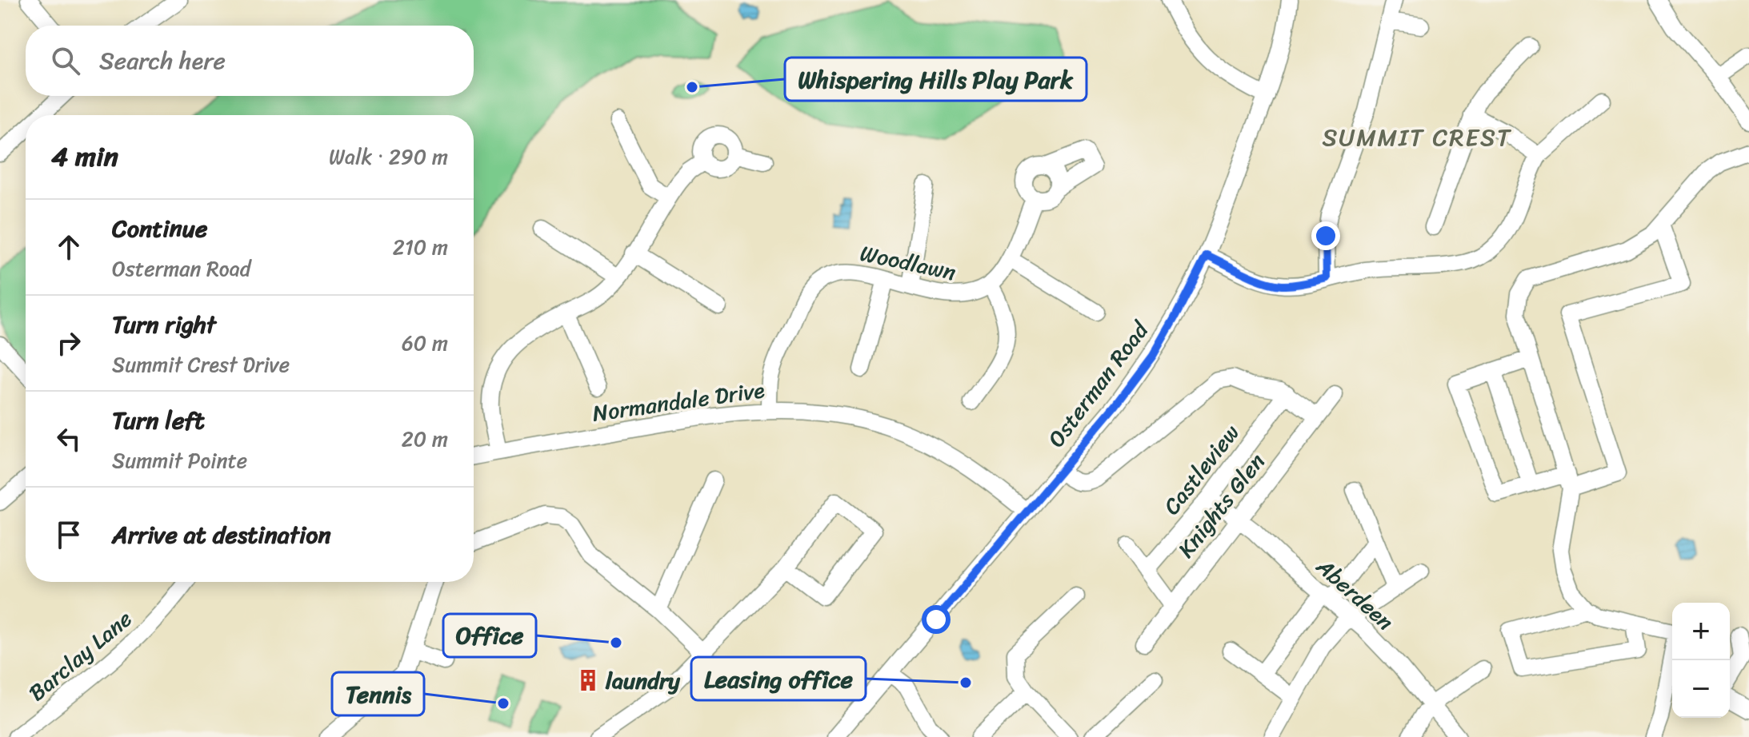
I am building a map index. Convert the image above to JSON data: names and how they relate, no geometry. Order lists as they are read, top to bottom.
{
  "streets": {
    "street": [
      "Woodlawn",
      "Osterman Road",
      "Normandale Drive",
      "Castleview",
      "Knights Glen",
      "Aberdeen",
      "Barclay Lane"
    ]
  },
  "crossings": [
    ["Woodlawn", "Normandale Drive"],
    ["Osterman Road", "Normandale Drive"],
    ["Castleview", "Aberdeen"],
    ["Knights Glen", "Aberdeen"]
  ],
  "districts": ["SUMMIT CREST"],
  "places": {
    "other": [
      "Whispering Hills Play Park",
      "Office",
      "Leasing office",
      "Tennis"
    ],
    "building": ["laundry"]
  },
  "page": {
    "search": "Search here",
    "heading": ["4 min", "Walk · 290 m"],
    "list": [
      ["Continue", "Osterman Road", "210 m"],
      ["Turn right", "Summit Crest Drive", "60 m"],
      ["Turn left", "Summit Pointe", "20 m"],
      "Arrive at destination"
    ],
    "map_buttons": ["+", "−"]
  }
}
